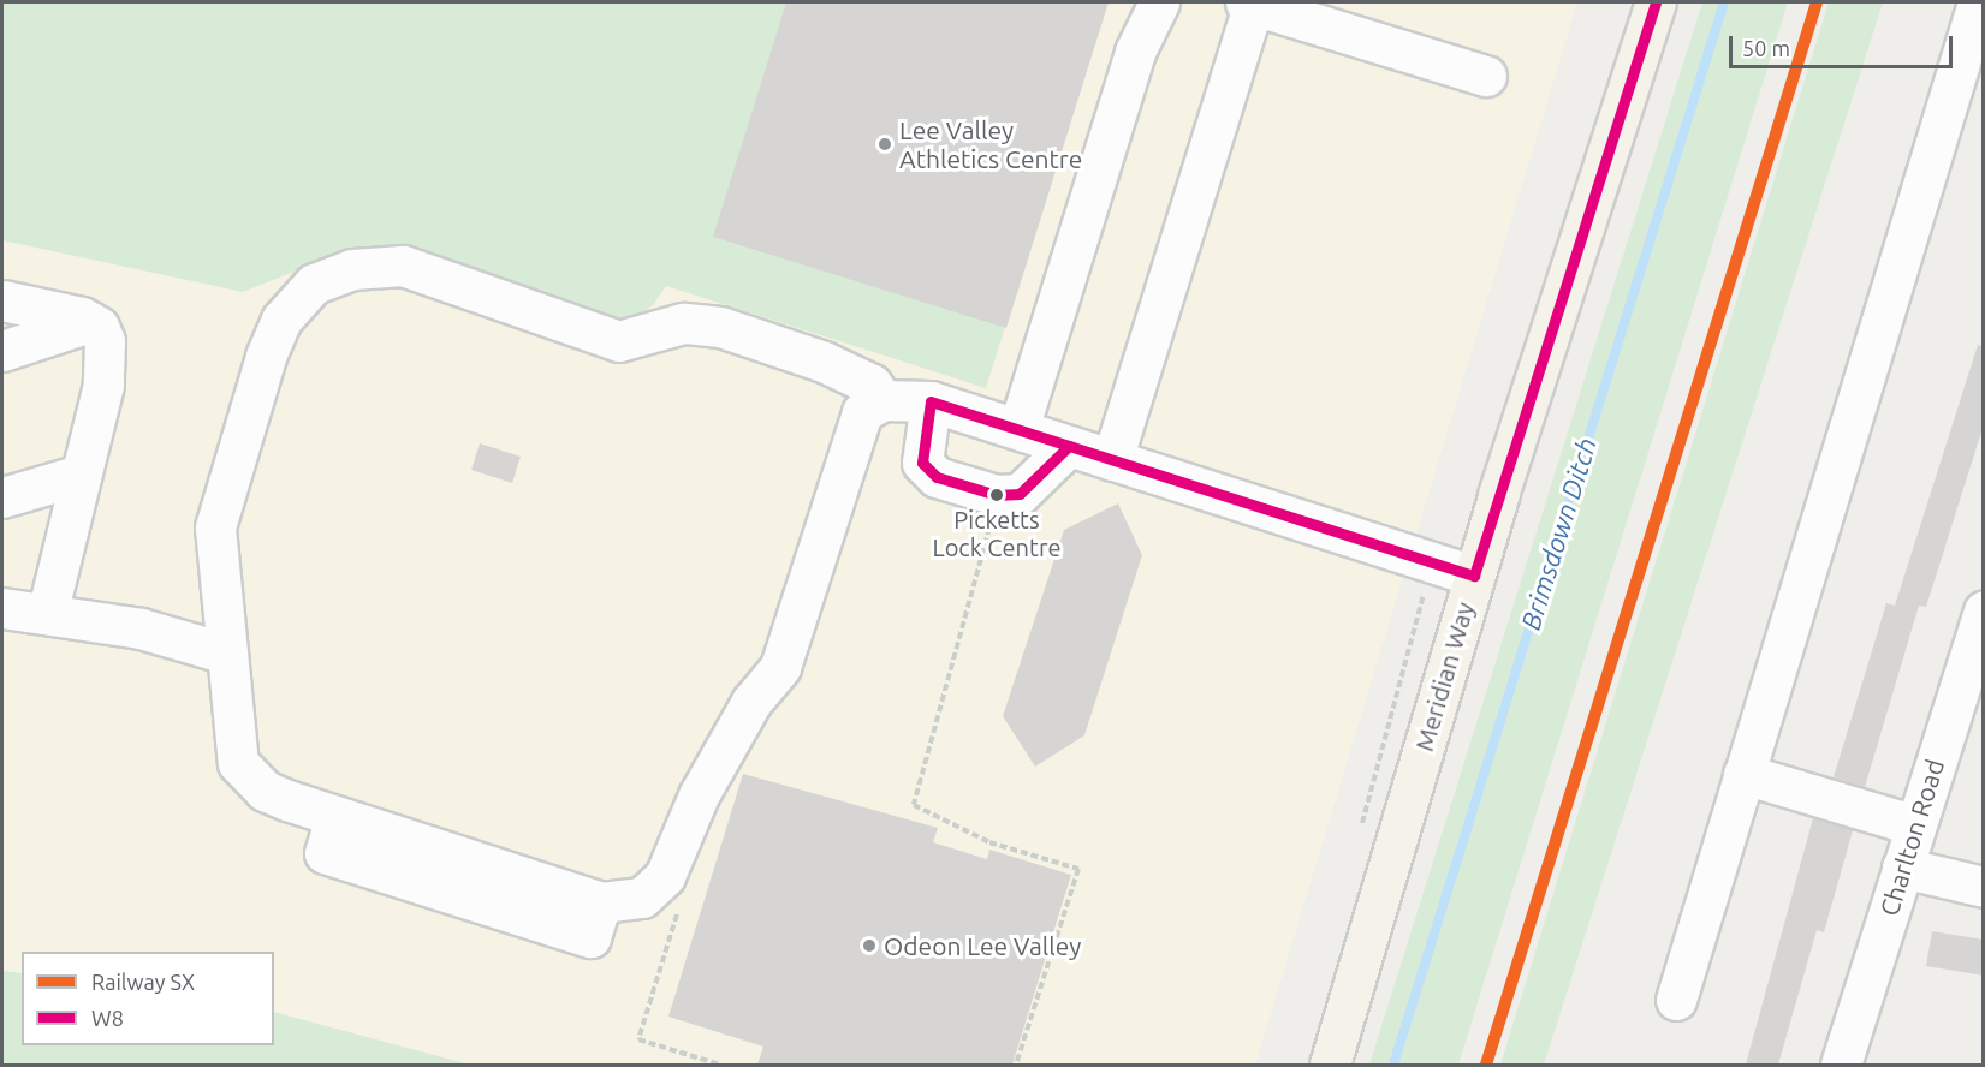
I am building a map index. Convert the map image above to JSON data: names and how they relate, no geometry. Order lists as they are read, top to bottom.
{
  "streets": {
    "main road": ["Meridian Way"],
    "street": ["Charlton Road"]
  },
  "water": ["Brimsdown Ditch"],
  "places": ["Lee Valley Athletics Centre", "Picketts Lock Centre", "Odeon Lee Valley"],
  "lines": ["rail line SX", "transit line W8"],
  "legend": ["Railway SX", "W8"],
  "scale_bar": "50 m"
}
